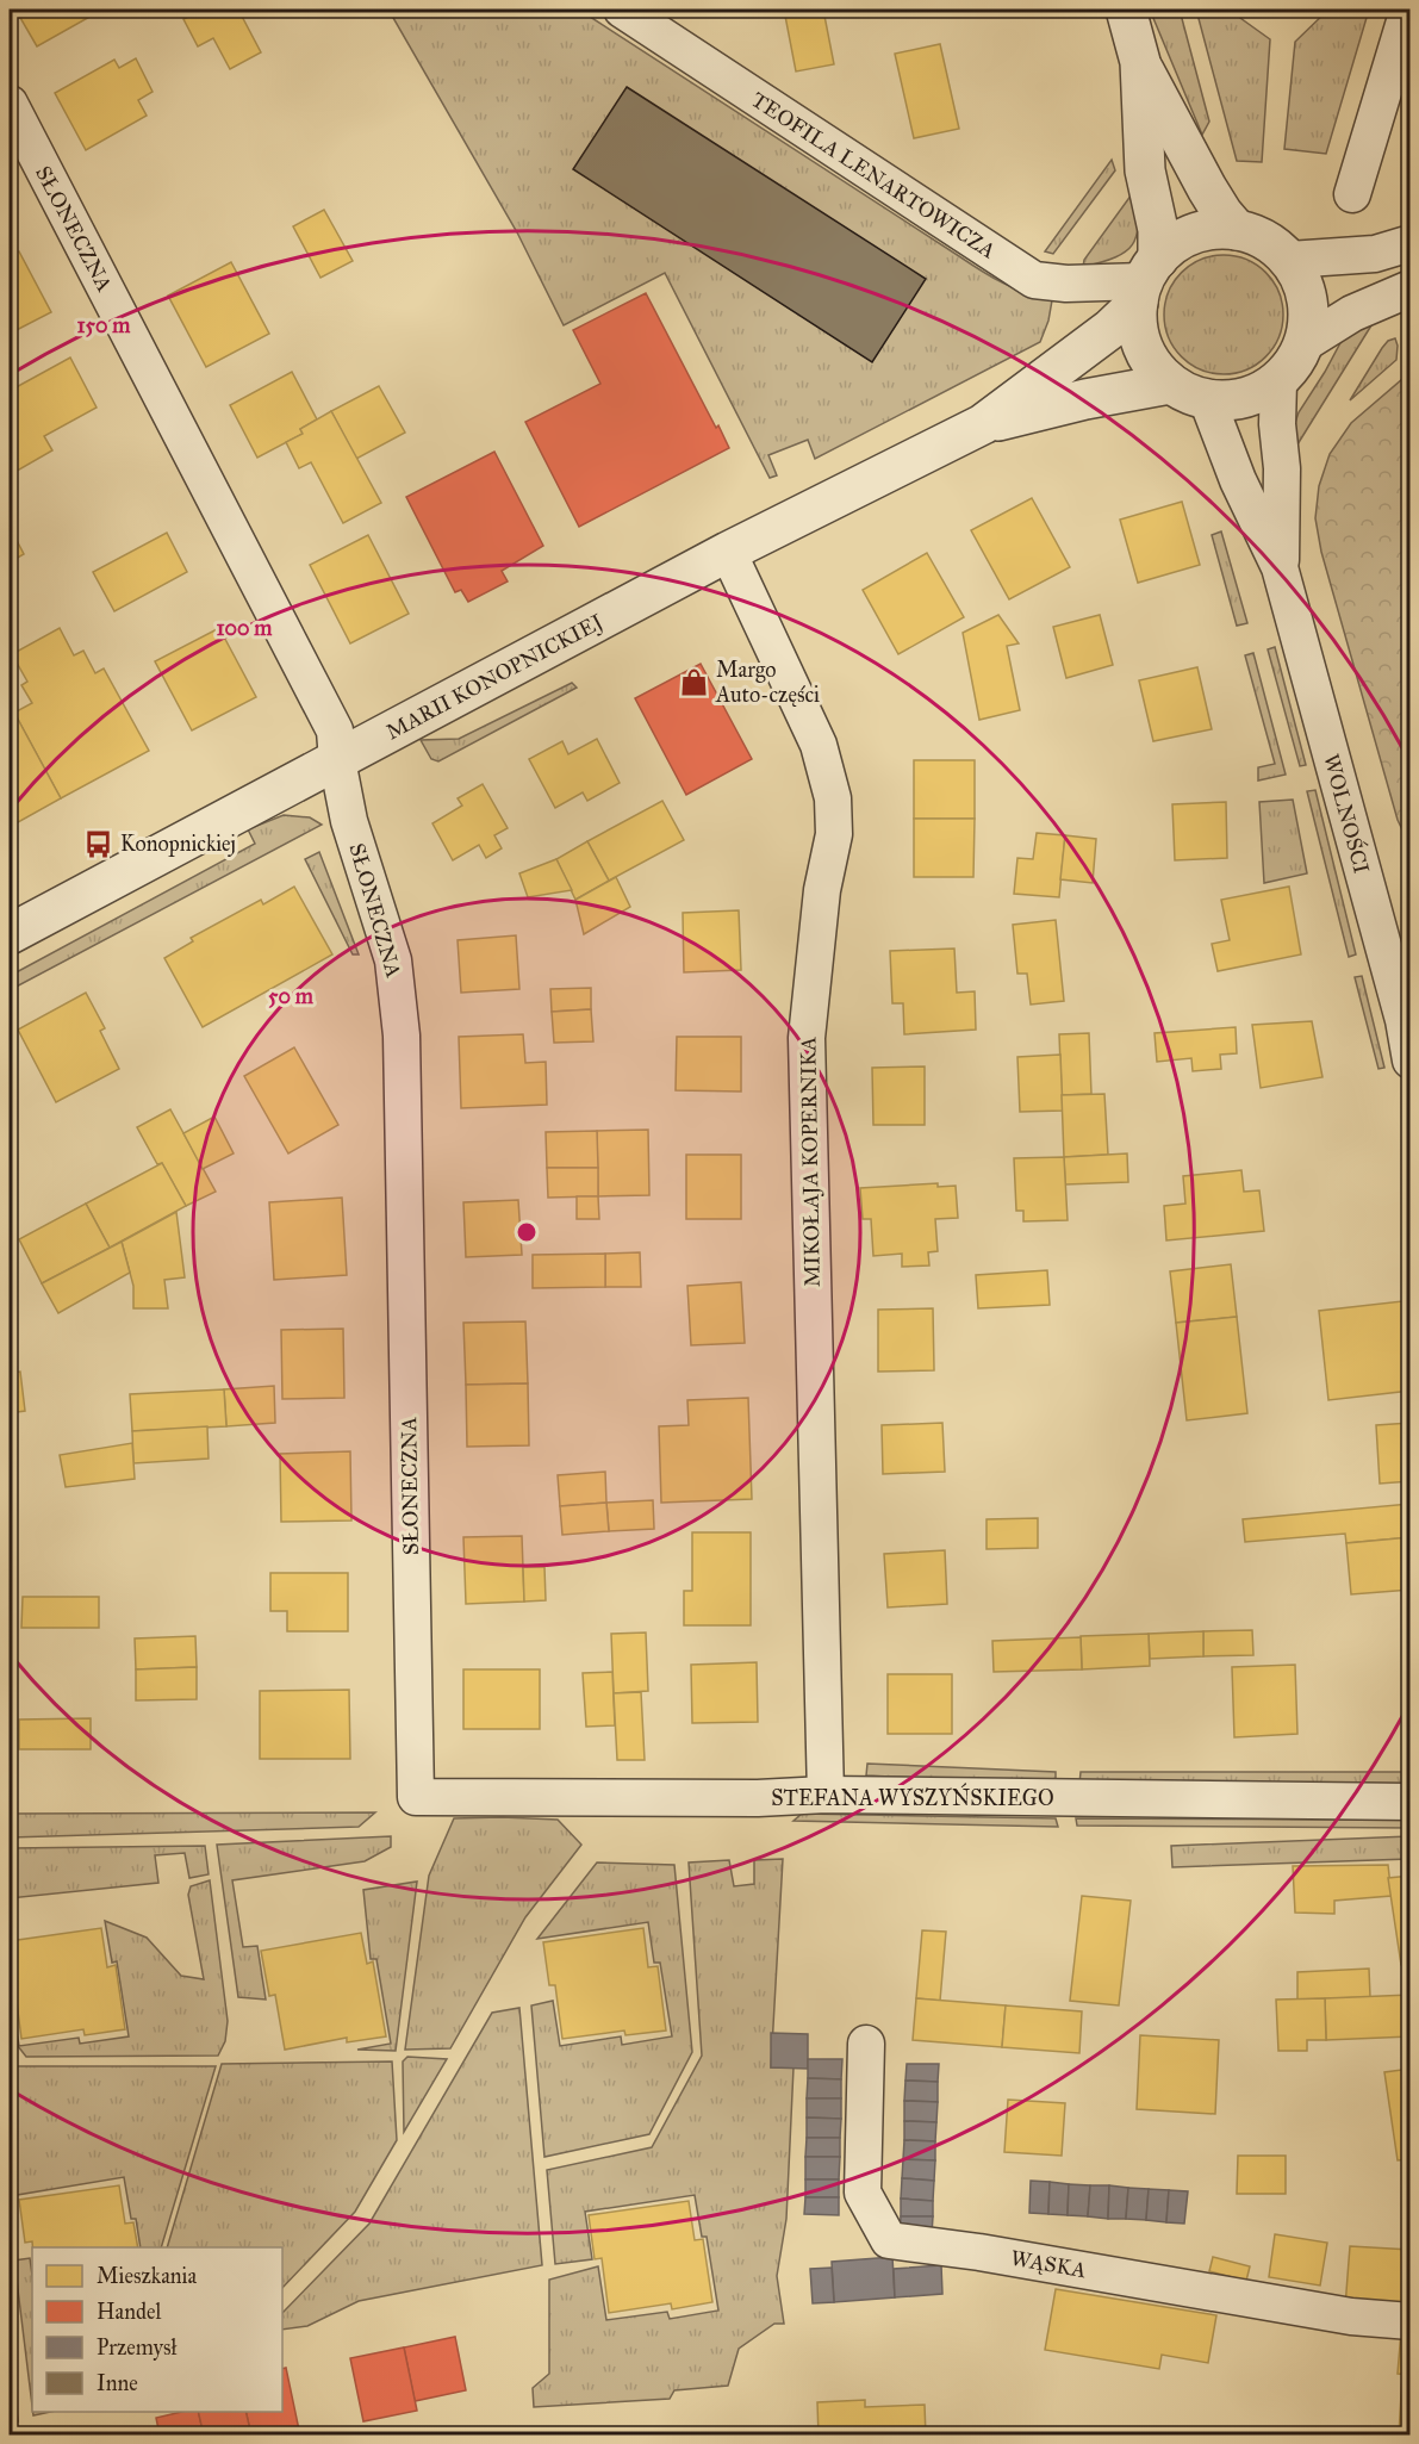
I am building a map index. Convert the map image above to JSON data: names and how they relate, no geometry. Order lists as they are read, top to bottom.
{
  "streets": {
    "street": [
      "TEOFILA LENARTOWICZA",
      "SŁONECZNA",
      "MARII KONOPNICKIEJ",
      "WOLNOŚCI",
      "MIKOŁAJA KOPERNIKA",
      "STEFANA WYSZYŃSKIEGO",
      "WĄSKA"
    ]
  },
  "crossings": [
    ["SŁONECZNA", "MARII KONOPNICKIEJ"],
    ["SŁONECZNA", "STEFANA WYSZYŃSKIEGO"],
    ["MARII KONOPNICKIEJ", "MIKOŁAJA KOPERNIKA"],
    ["MIKOŁAJA KOPERNIKA", "STEFANA WYSZYŃSKIEGO"]
  ],
  "places": {
    "shop": ["Margo Auto-części"],
    "bus stop": ["Konopnickiej"]
  },
  "legend": [
    "Mieszkania",
    "Handel",
    "Przemysł",
    "Inne"
  ],
  "rings": ["150 m", "100 m", "50 m"]
}
